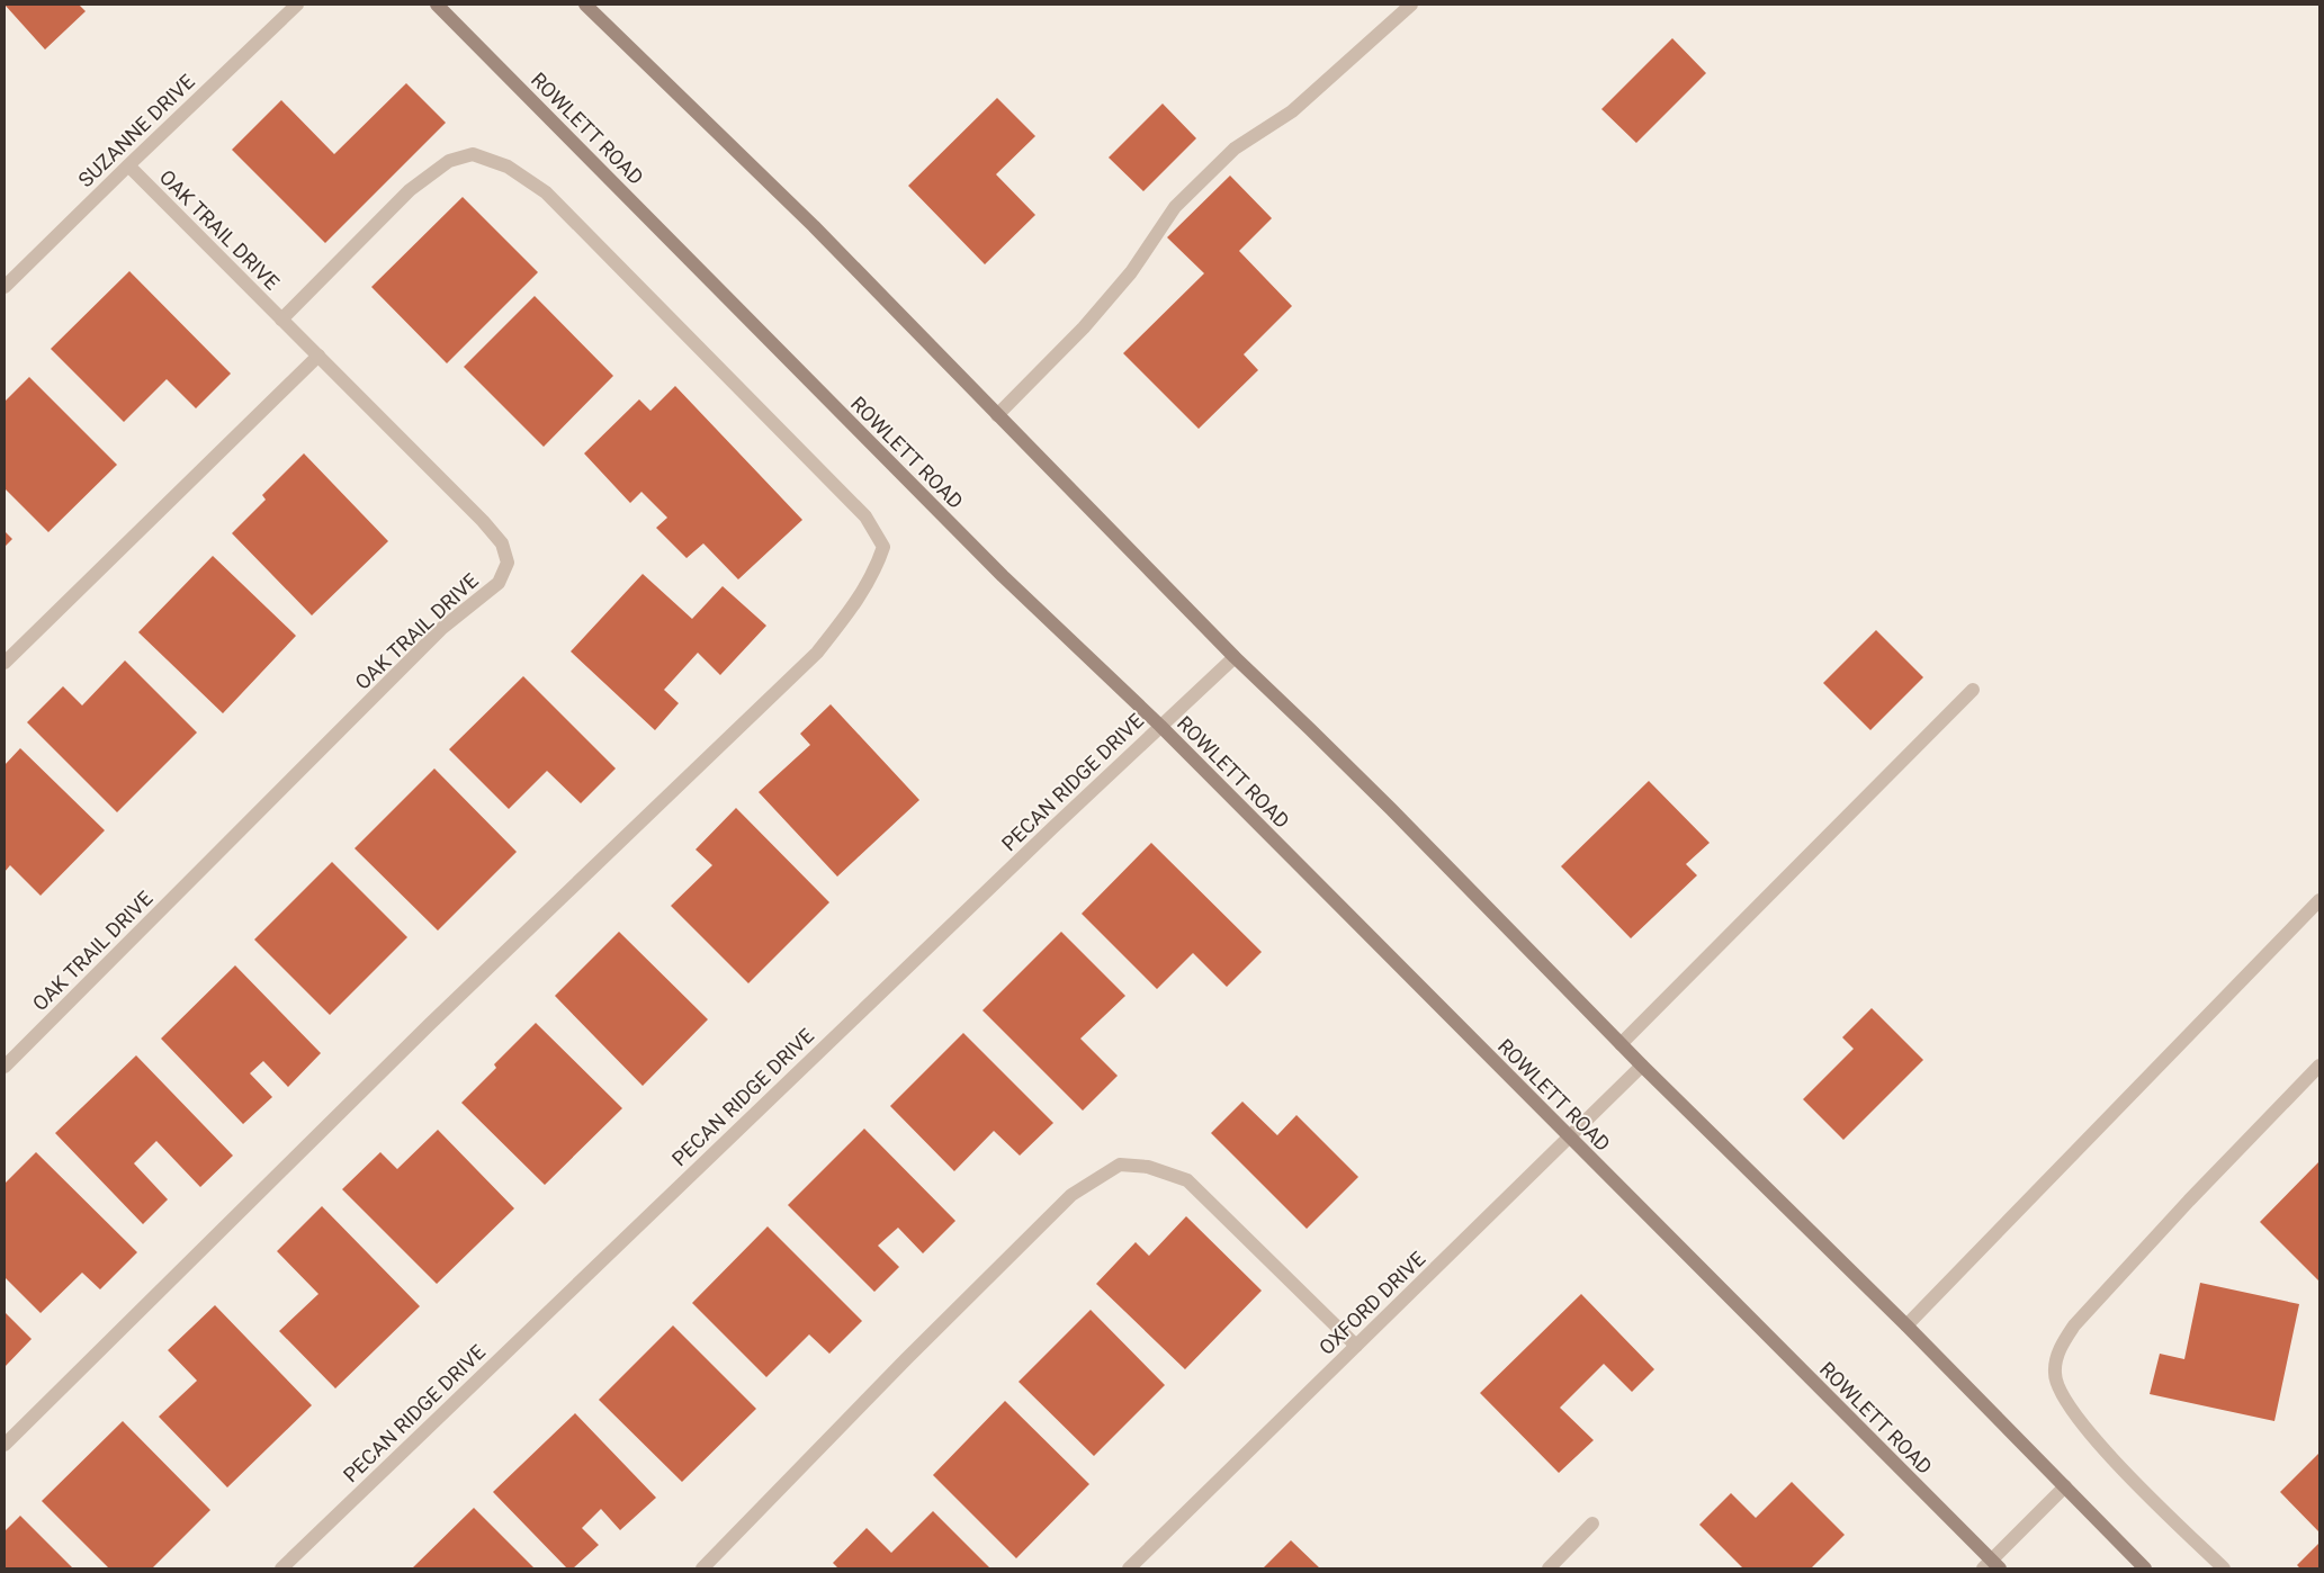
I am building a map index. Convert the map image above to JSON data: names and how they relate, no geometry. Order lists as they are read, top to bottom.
{
  "streets": {
    "main road": ["ROWLETT ROAD"],
    "street": [
      "SUZANNE DRIVE",
      "OAK TRAIL DRIVE",
      "PECAN RIDGE DRIVE",
      "OXFORD DRIVE"
    ]
  },
  "crossings": [
    ["ROWLETT ROAD", "PECAN RIDGE DRIVE"],
    ["ROWLETT ROAD", "OXFORD DRIVE"],
    ["SUZANNE DRIVE", "OAK TRAIL DRIVE"]
  ]
}
